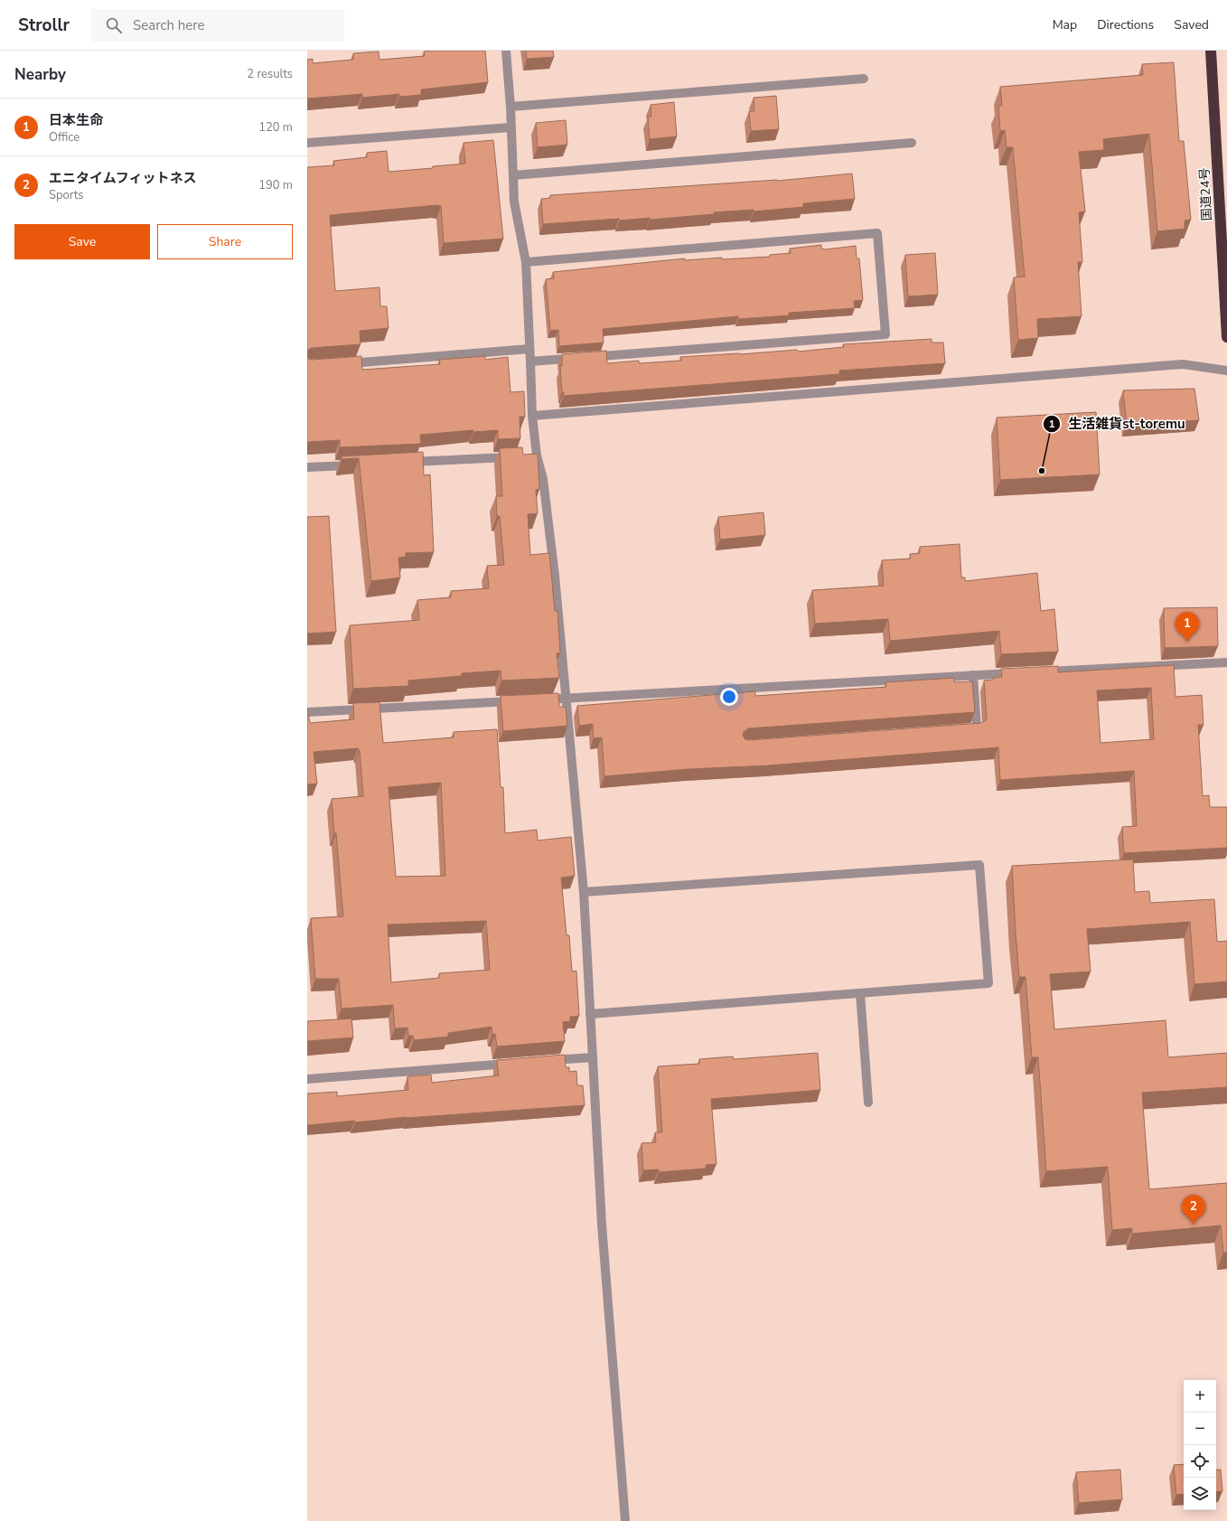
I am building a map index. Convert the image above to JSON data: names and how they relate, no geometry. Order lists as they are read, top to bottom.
{
  "streets": {
    "highway": ["国道24号"]
  },
  "places": ["生活雑貨st-toremu"],
  "page": {
    "header": "Strollr",
    "search": "Search here",
    "nav": ["Map", "Directions", "Saved"],
    "heading": ["Nearby", "2 results"],
    "list": [
      {
        "mark": "1",
        "name": "日本生命",
        "note": "Office",
        "value": "120 m"
      },
      {
        "mark": "2",
        "name": "エニタイムフィットネス",
        "note": "Sports",
        "value": "190 m"
      }
    ],
    "buttons": ["Save", "Share"],
    "pins": ["1", "2"],
    "map_buttons": ["+", "−"]
  }
}
